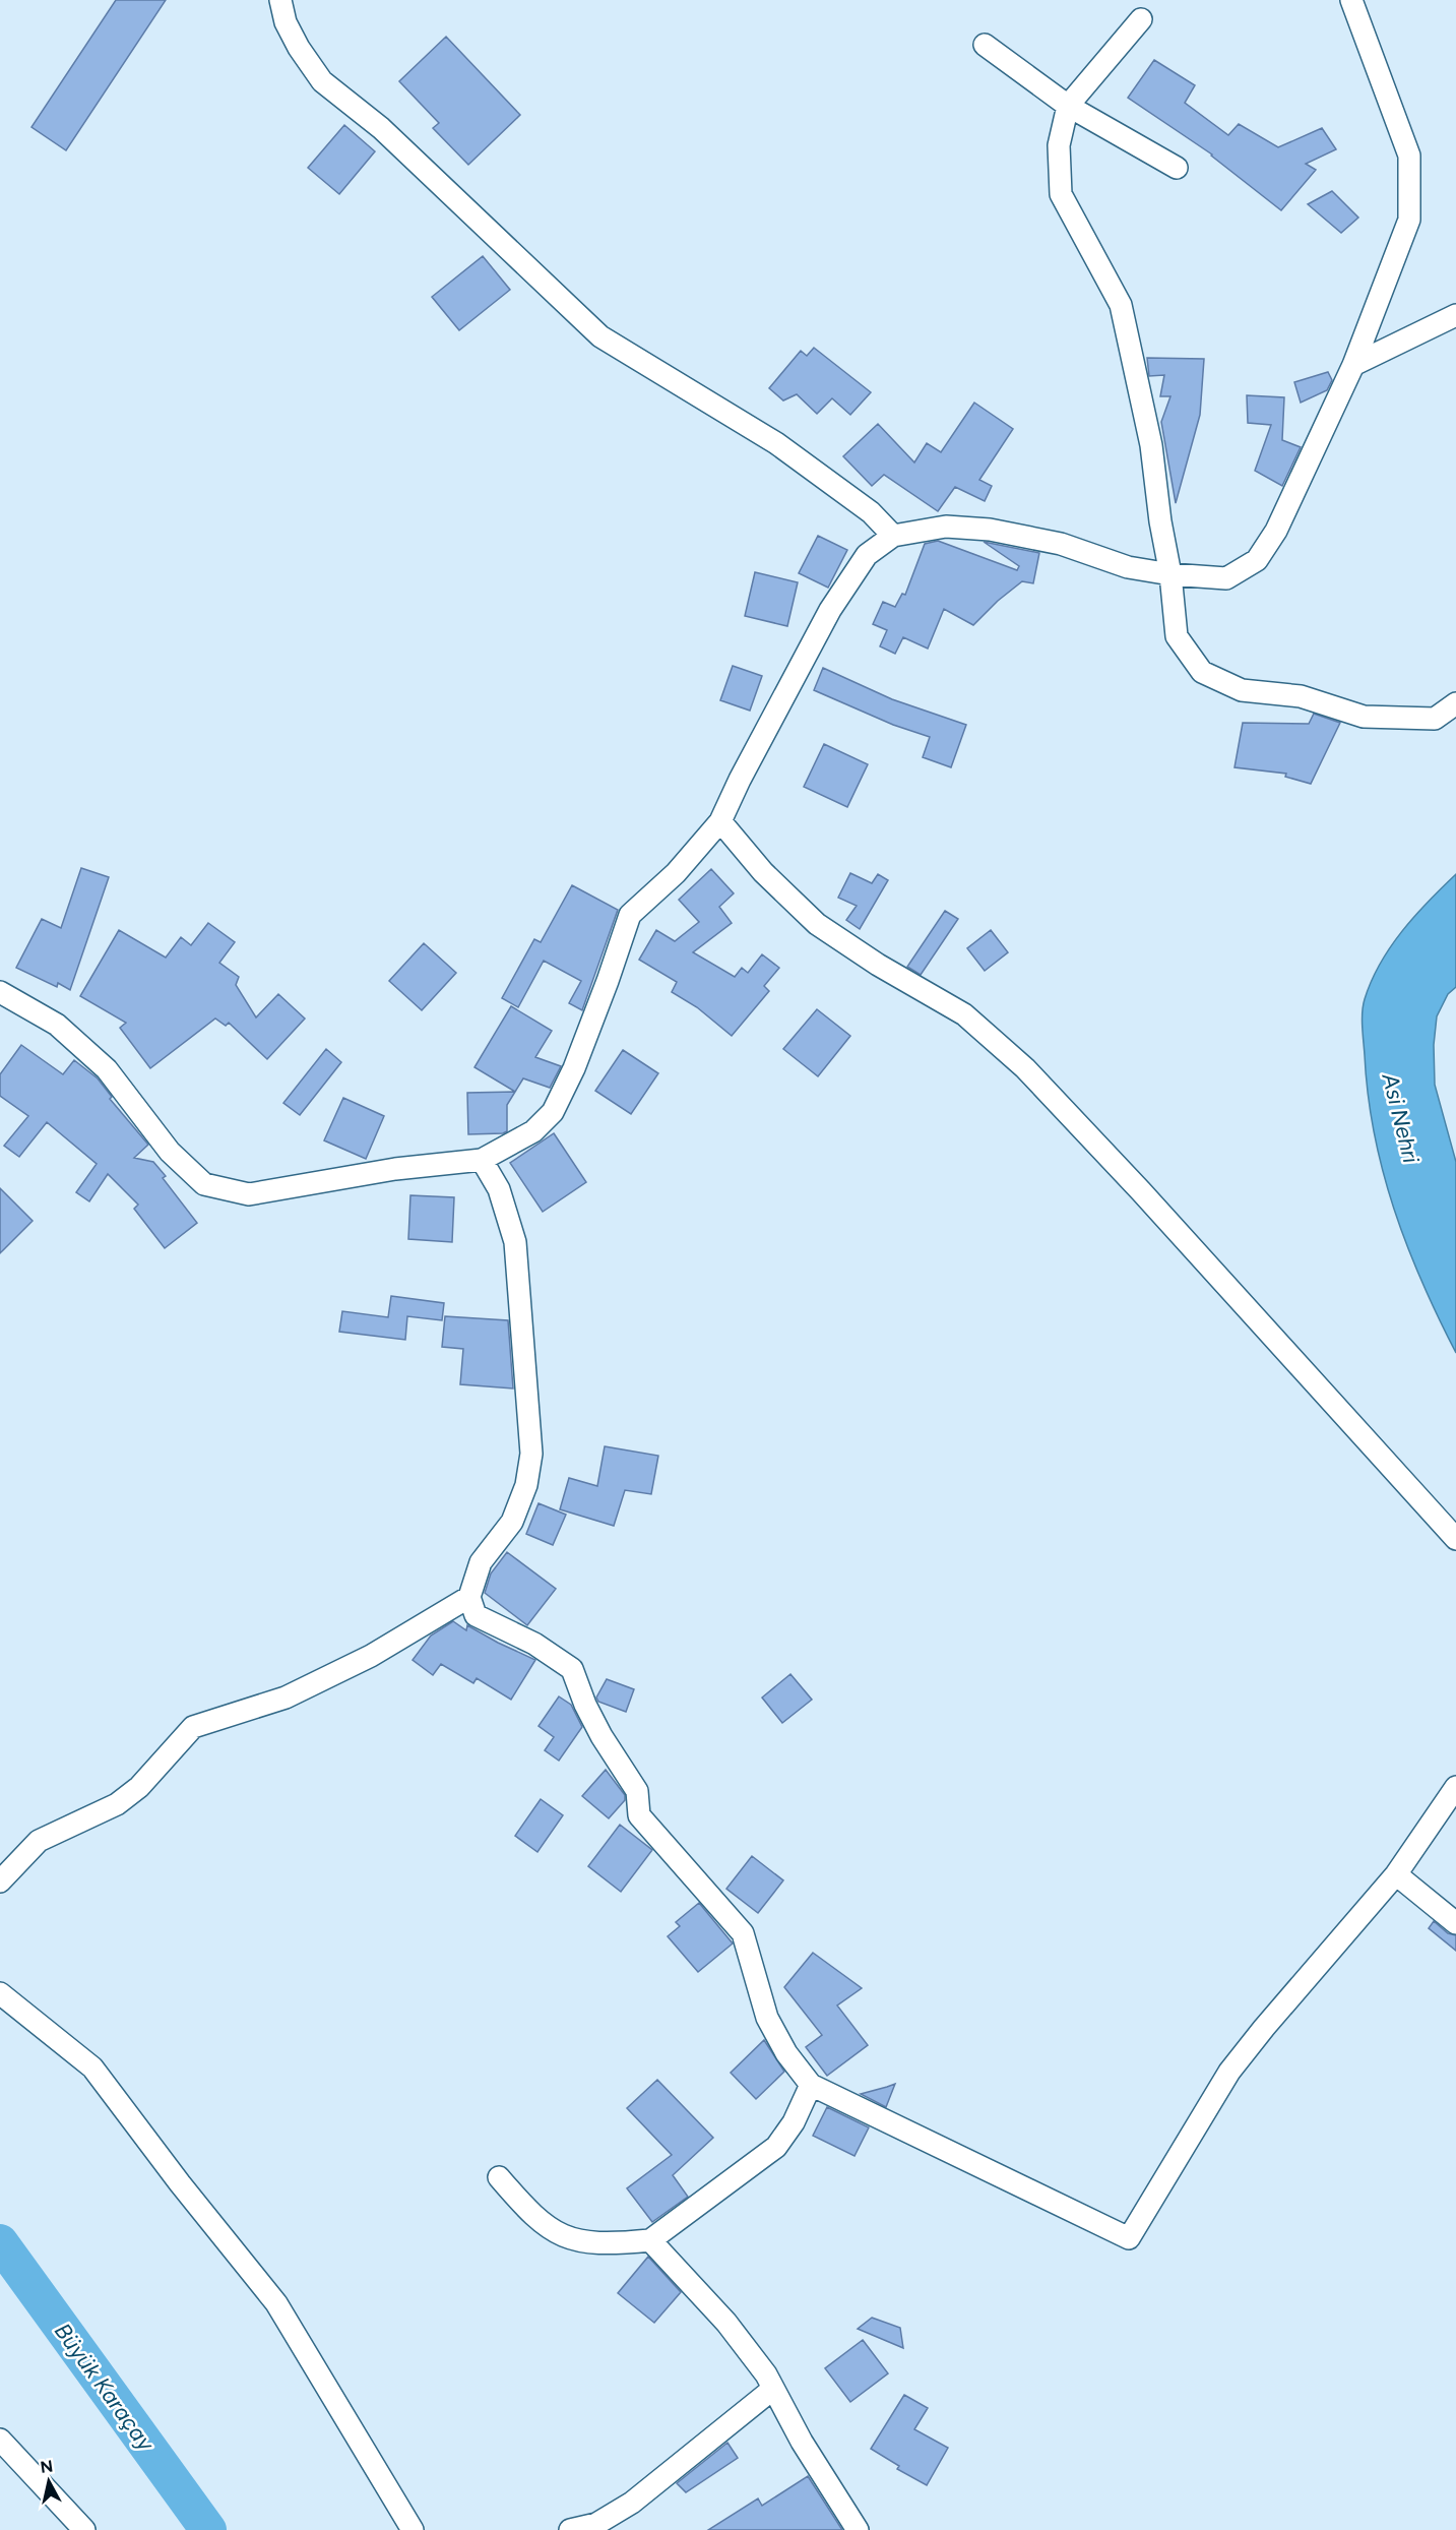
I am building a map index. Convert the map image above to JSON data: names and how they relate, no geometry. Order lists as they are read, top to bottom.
{
  "water": ["Asi Nehri", "Büyük Karaçay"],
  "north": "top"
}
